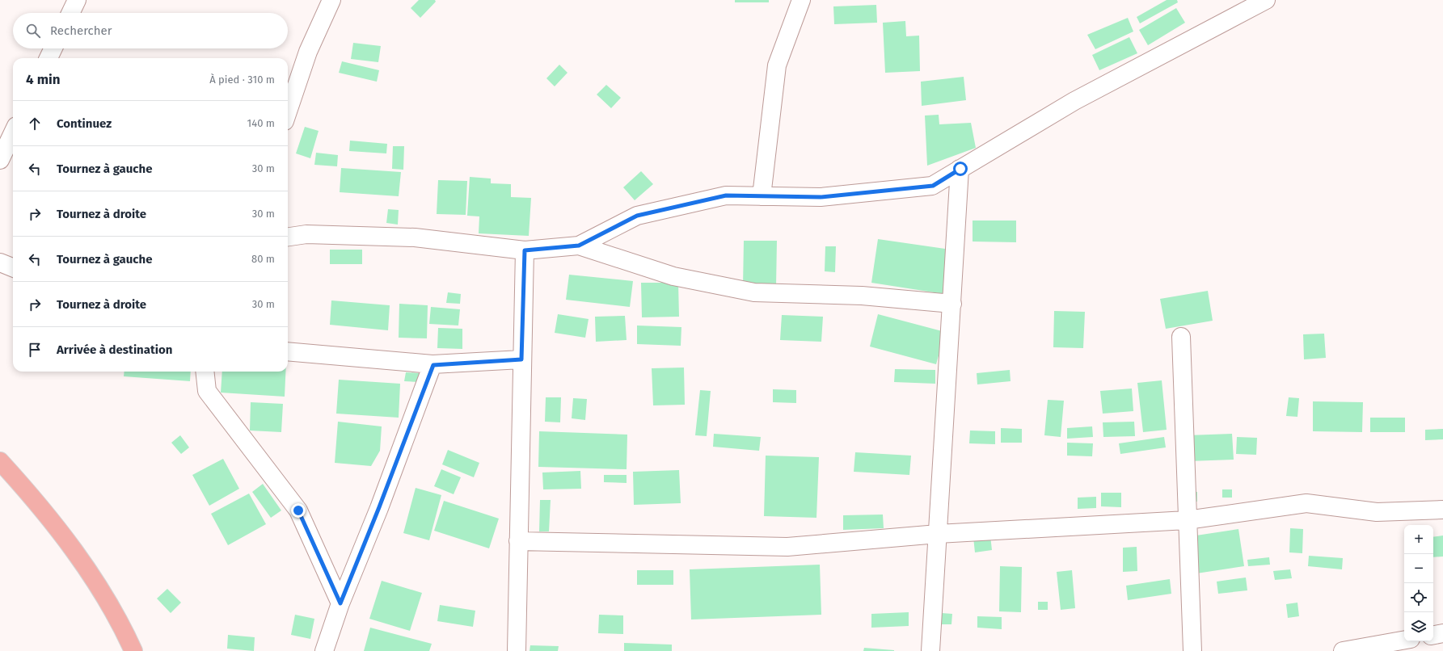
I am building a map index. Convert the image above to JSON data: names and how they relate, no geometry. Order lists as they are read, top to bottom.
{
  "page": {
    "search": "Rechercher",
    "heading": ["4 min", "À pied · 310 m"],
    "list": [
      ["Continuez", "140 m"],
      ["Tournez à gauche", "30 m"],
      ["Tournez à droite", "30 m"],
      ["Tournez à gauche", "80 m"],
      ["Tournez à droite", "30 m"],
      "Arrivée à destination"
    ],
    "map_buttons": ["+", "−"]
  }
}
